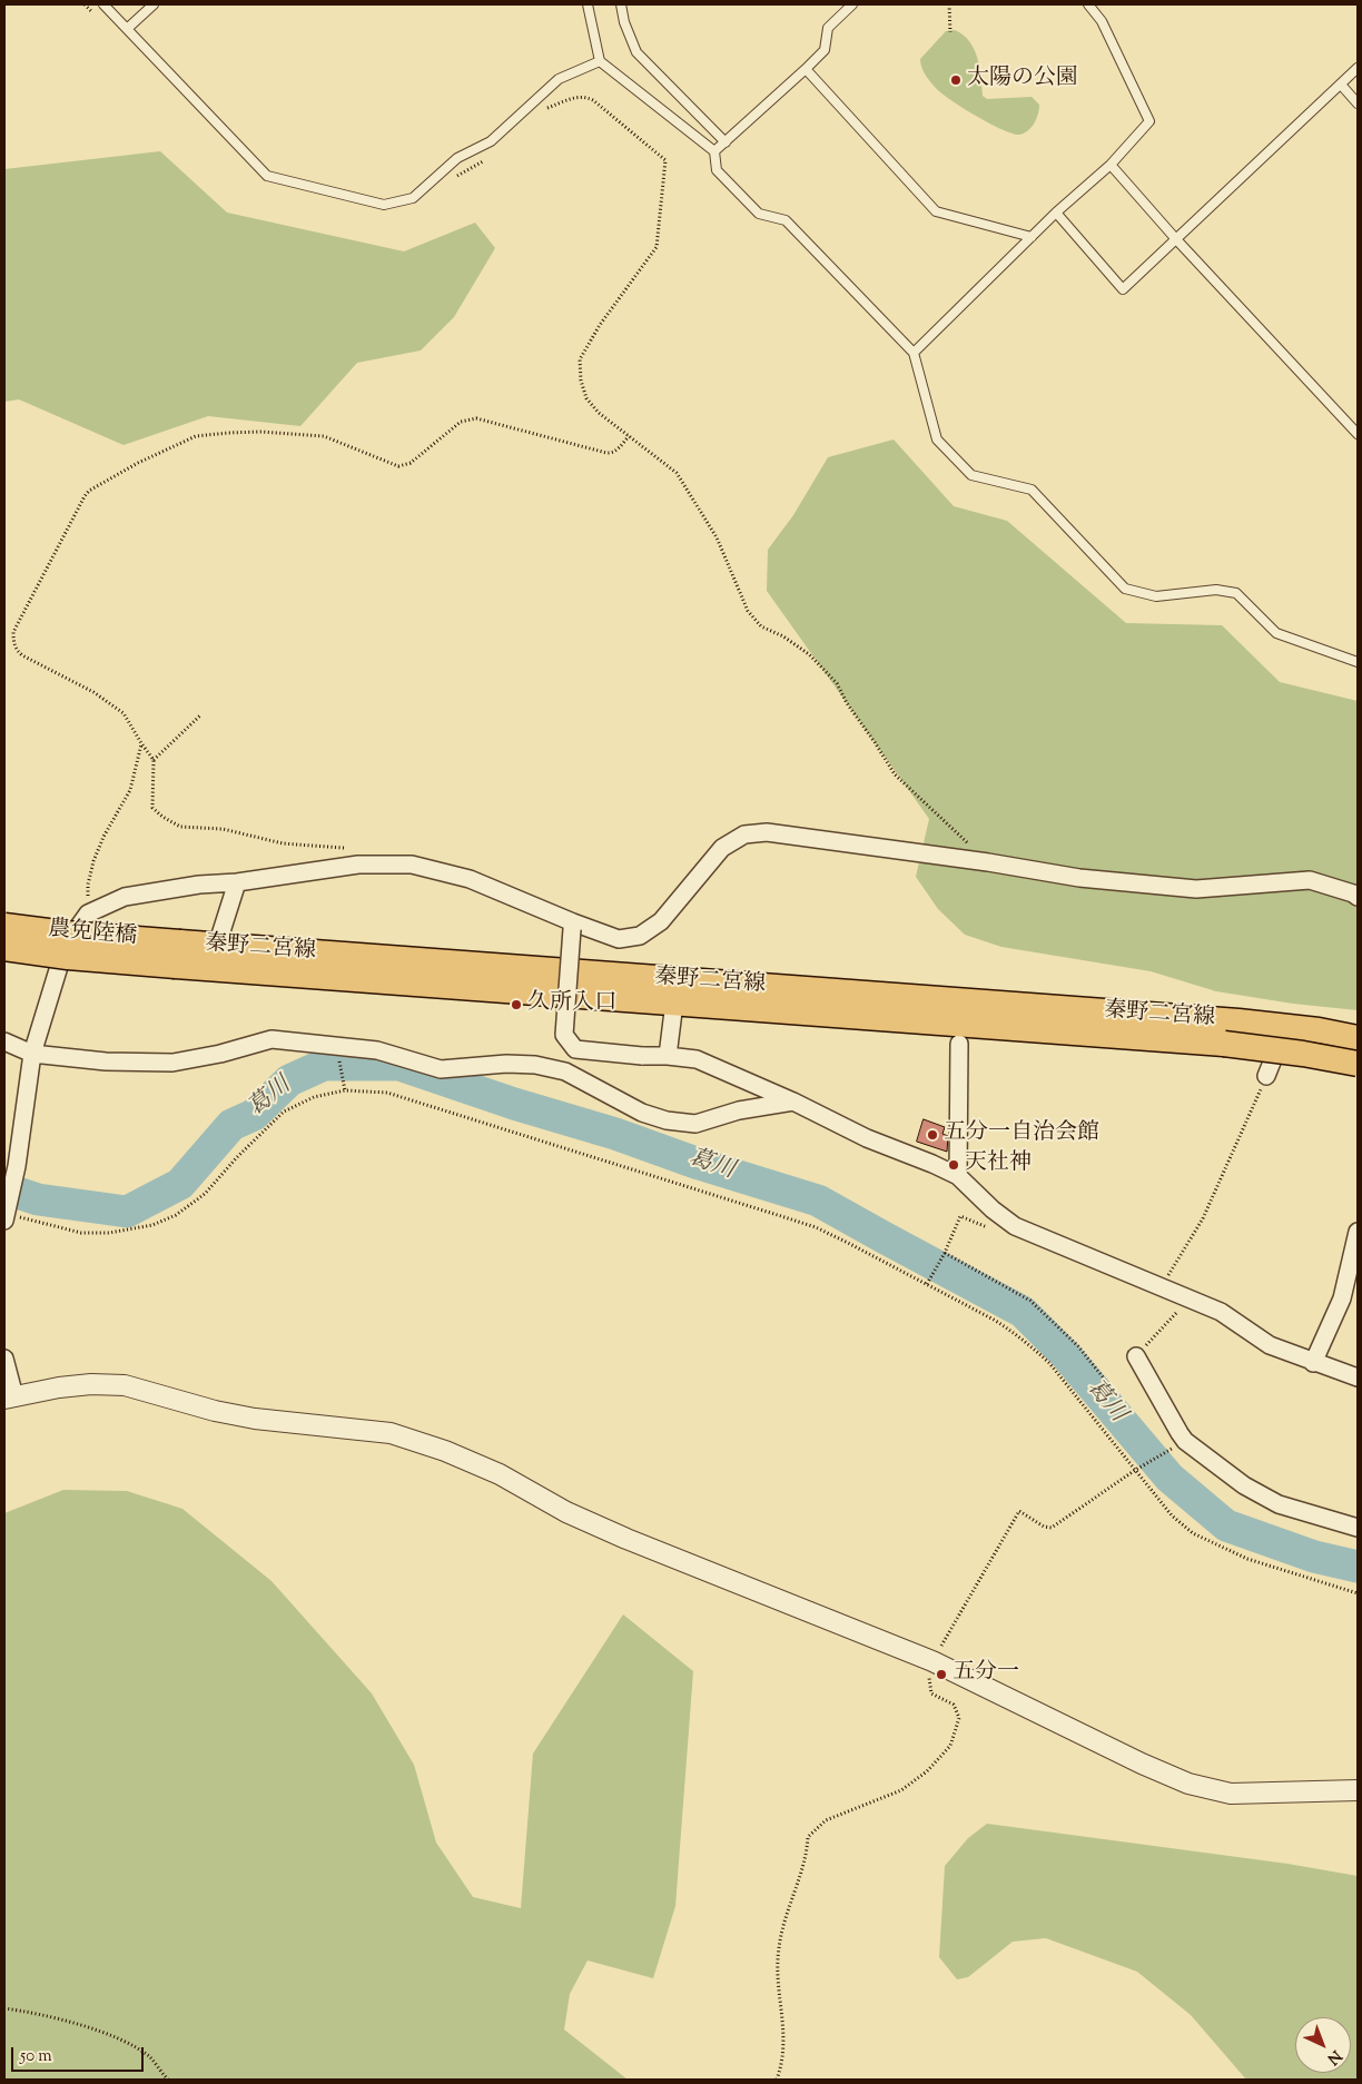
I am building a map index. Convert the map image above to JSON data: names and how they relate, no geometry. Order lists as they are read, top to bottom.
{
  "streets": {
    "main road": ["農免陸橋", "秦野二宮線"]
  },
  "crossings": [
    ["農免陸橋", "秦野二宮線"]
  ],
  "water": ["葛川"],
  "places": [
    "太陽の公園",
    "久所入口",
    "五分一自治会館",
    "天社神",
    "五分一"
  ],
  "scale_bar": "50 m",
  "north": "bottom right"
}
